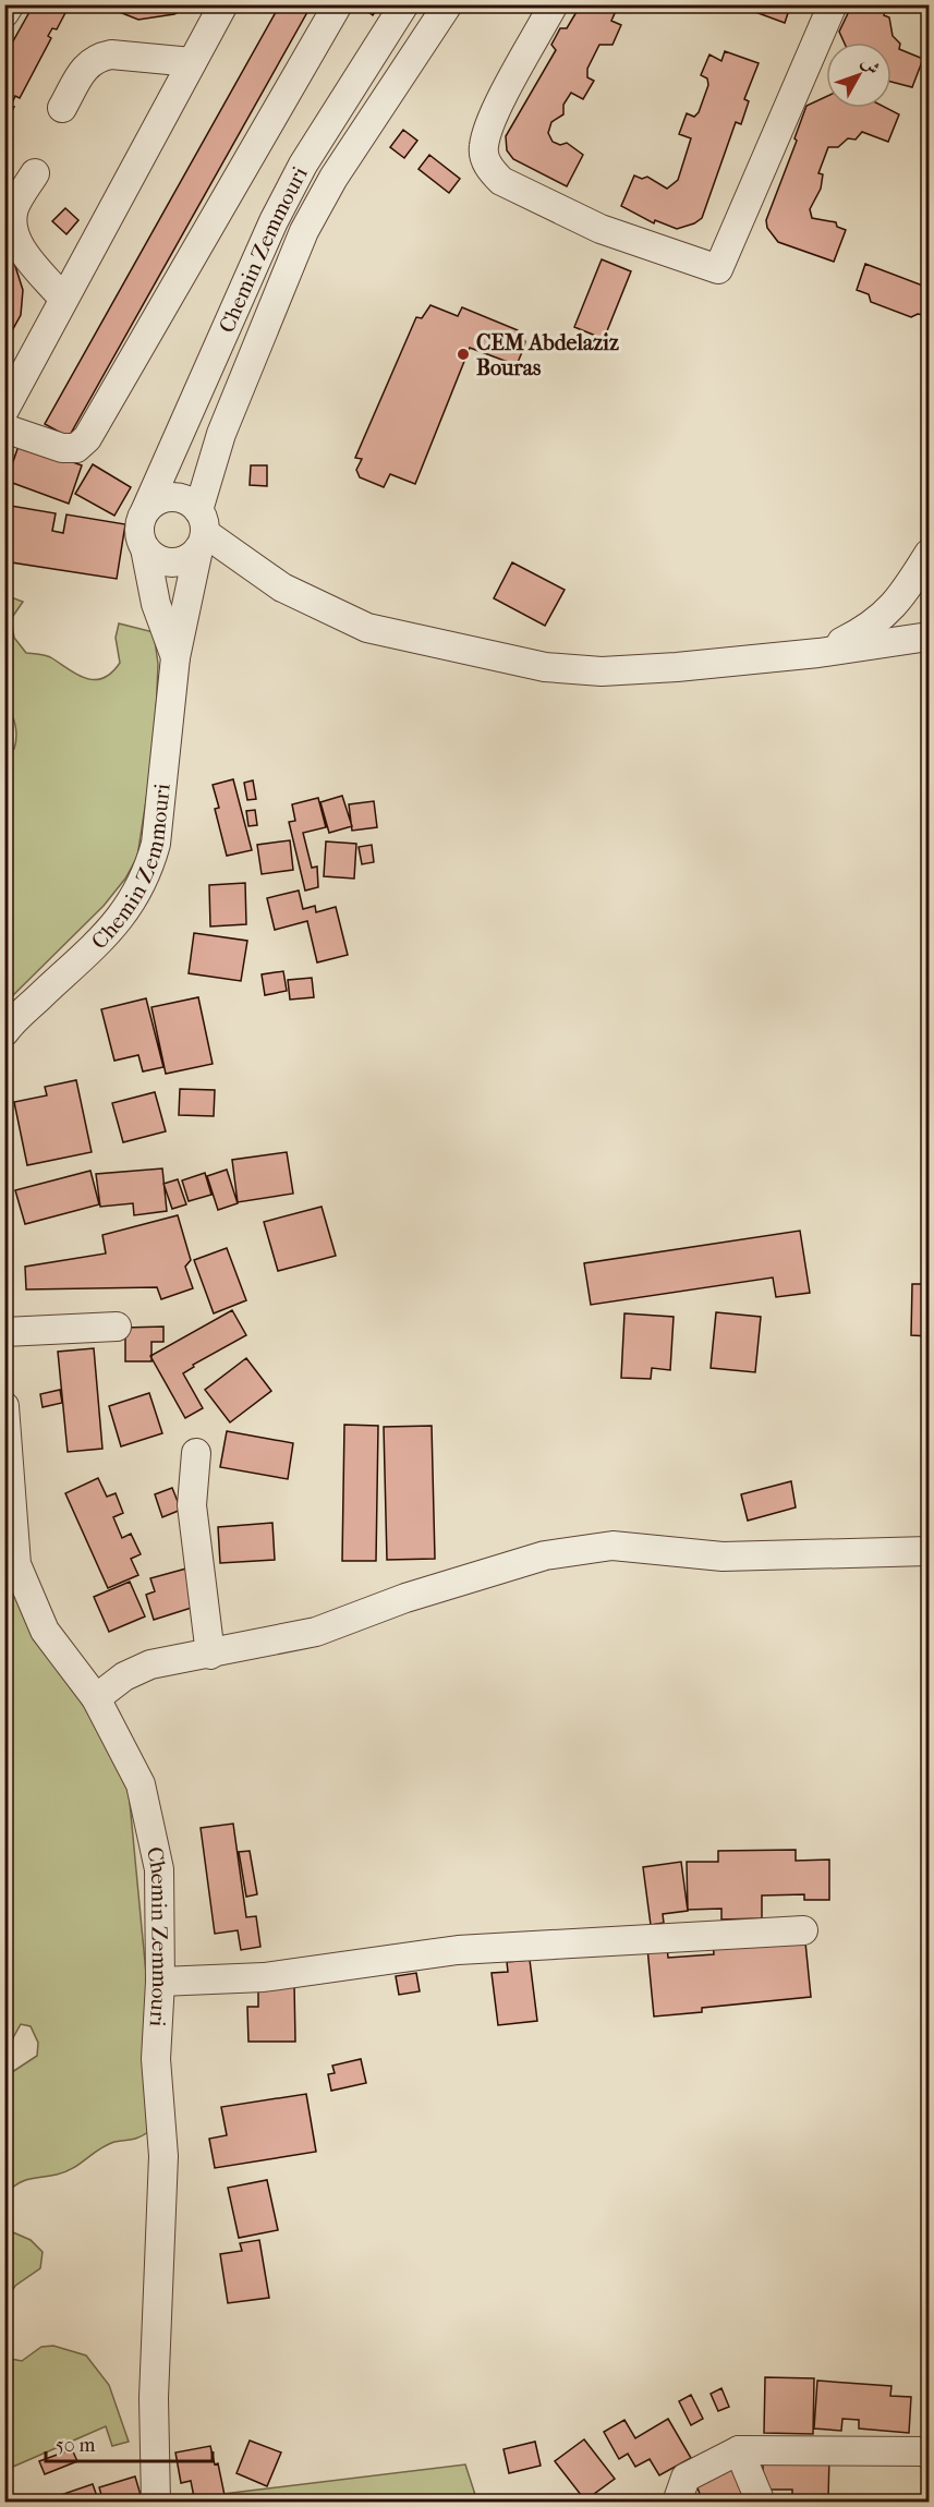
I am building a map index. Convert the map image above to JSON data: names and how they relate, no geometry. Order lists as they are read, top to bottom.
{
  "streets": {
    "street": ["Chemin Zemmouri"]
  },
  "places": ["CEM Abdelaziz Bouras"],
  "scale_bar": "50 m",
  "north": "top right"
}
